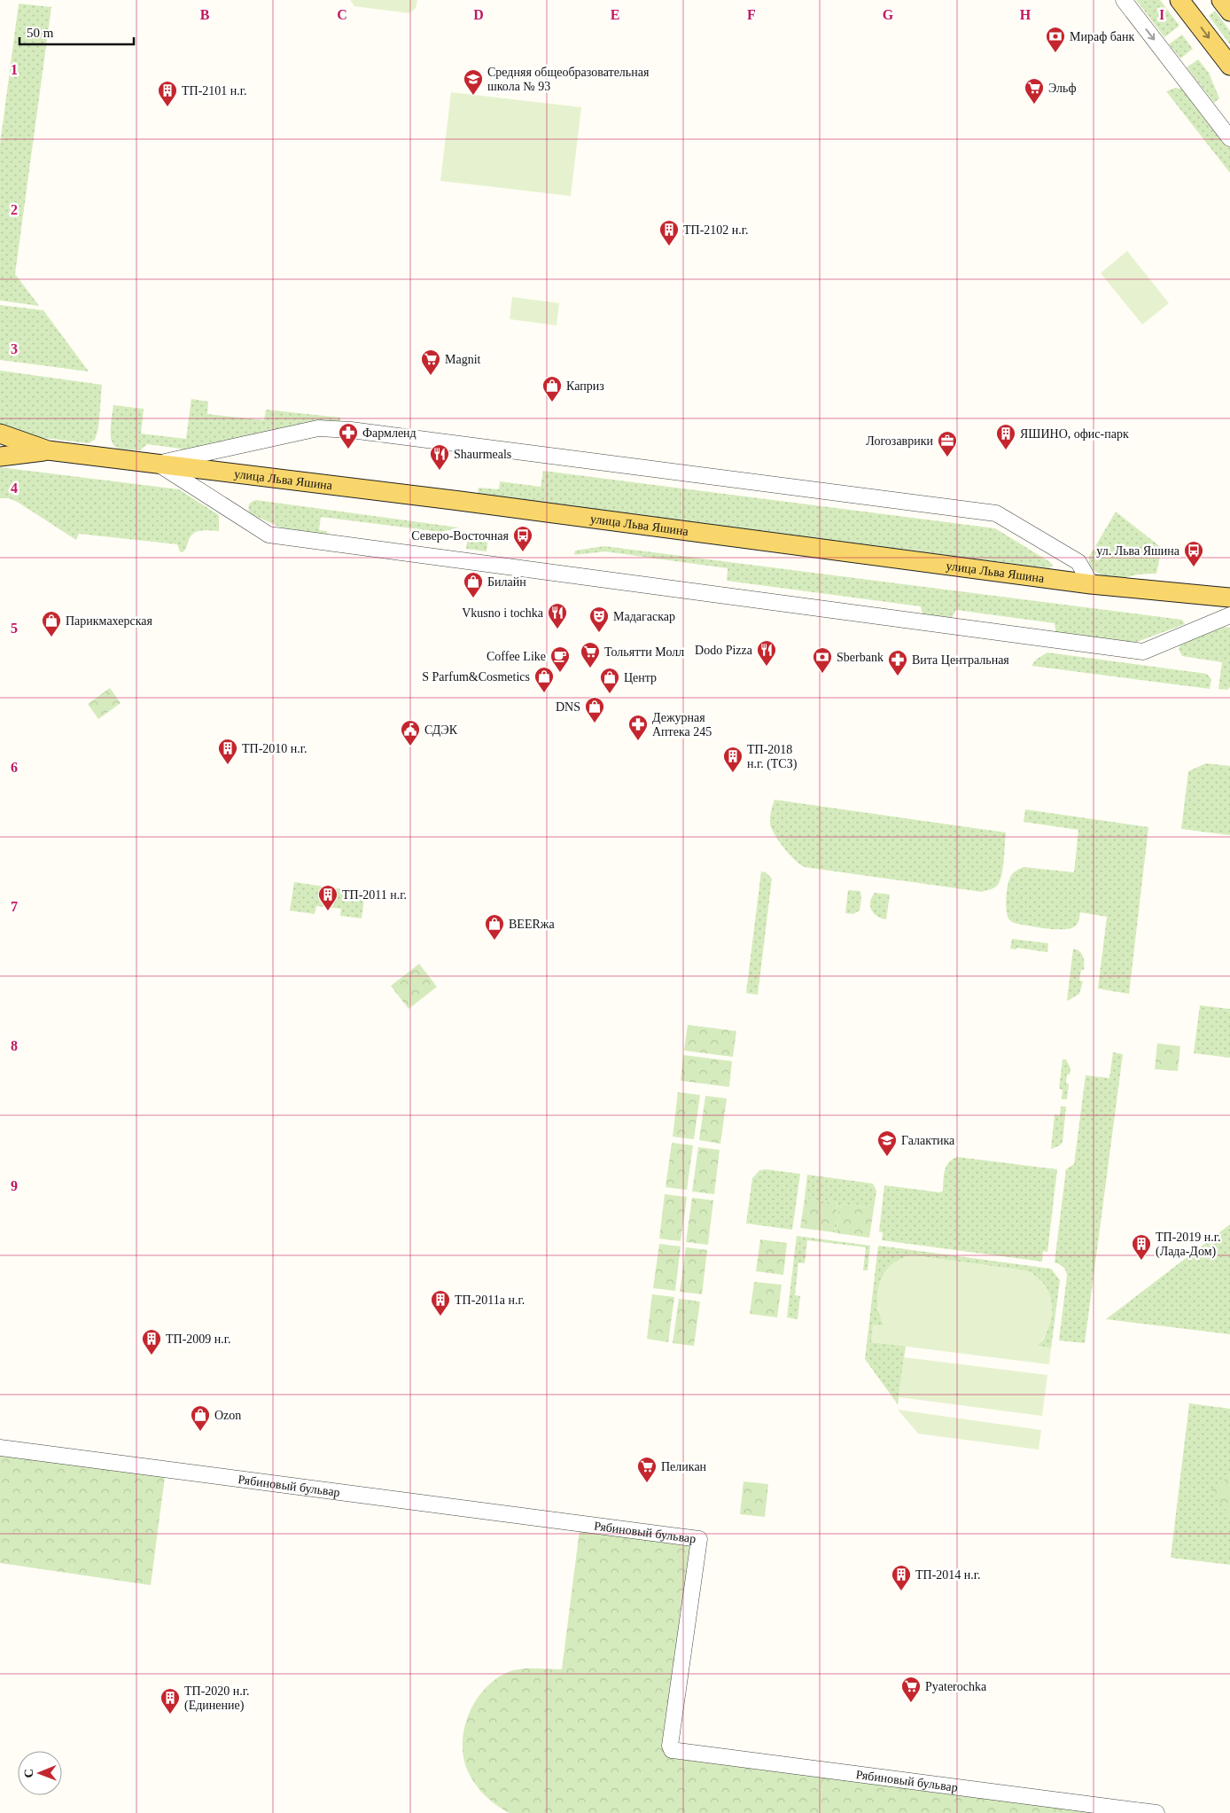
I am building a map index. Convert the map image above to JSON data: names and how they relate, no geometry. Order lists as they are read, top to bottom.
{
  "streets": {
    "main road": ["улица Льва Яшина"],
    "street": ["Рябиновый бульвар"]
  },
  "places": {
    "bank": ["Мираф банк", "Sberbank"],
    "school or university": ["Средняя общеобразовательная школа № 93", "Галактика"],
    "supermarket": [
      "Эльф",
      "Magnit",
      "Тольятти Молл",
      "Пеликан",
      "Pyaterochka"
    ],
    "building": [
      "ТП-2101 н.г.",
      "ТП-2102 н.г.",
      "ЯШИНО, офис-парк",
      "ТП-2010 н.г.",
      "ТП-2018 н.г. (ТСЗ)",
      "ТП-2011 н.г.",
      "ТП-2019 н.г. (Лада-Дом)",
      "ТП-2011а н.г.",
      "ТП-2009 н.г.",
      "ТП-2014 н.г.",
      "ТП-2020 н.г. (Единение)"
    ],
    "shop": [
      "Каприз",
      "Билайн",
      "Парикмахерская",
      "S Parfum&Cosmetics",
      "Центр",
      "DNS",
      "BEERжа",
      "Ozon"
    ],
    "pharmacy": ["Фармленд", "Вита Центральная", "Дежурная Аптека 245"],
    "office": ["Логозаврики"],
    "restaurant": ["Shaurmeals", "Vkusno i tochka", "Dodo Pizza"],
    "bus stop": ["Северо-Восточная", "ул. Льва Яшина"],
    "theatre": ["Мадагаскар"],
    "cafe": ["Coffee Like"],
    "public building": ["СДЭК"]
  },
  "scale_bar": "50 m",
  "north": "left",
  "grid": {
    "columns": [
      "B",
      "C",
      "D",
      "E",
      "F",
      "G",
      "H",
      "I"
    ],
    "rows": [
      "1",
      "2",
      "3",
      "4",
      "5",
      "6",
      "7",
      "8",
      "9"
    ]
  }
}
